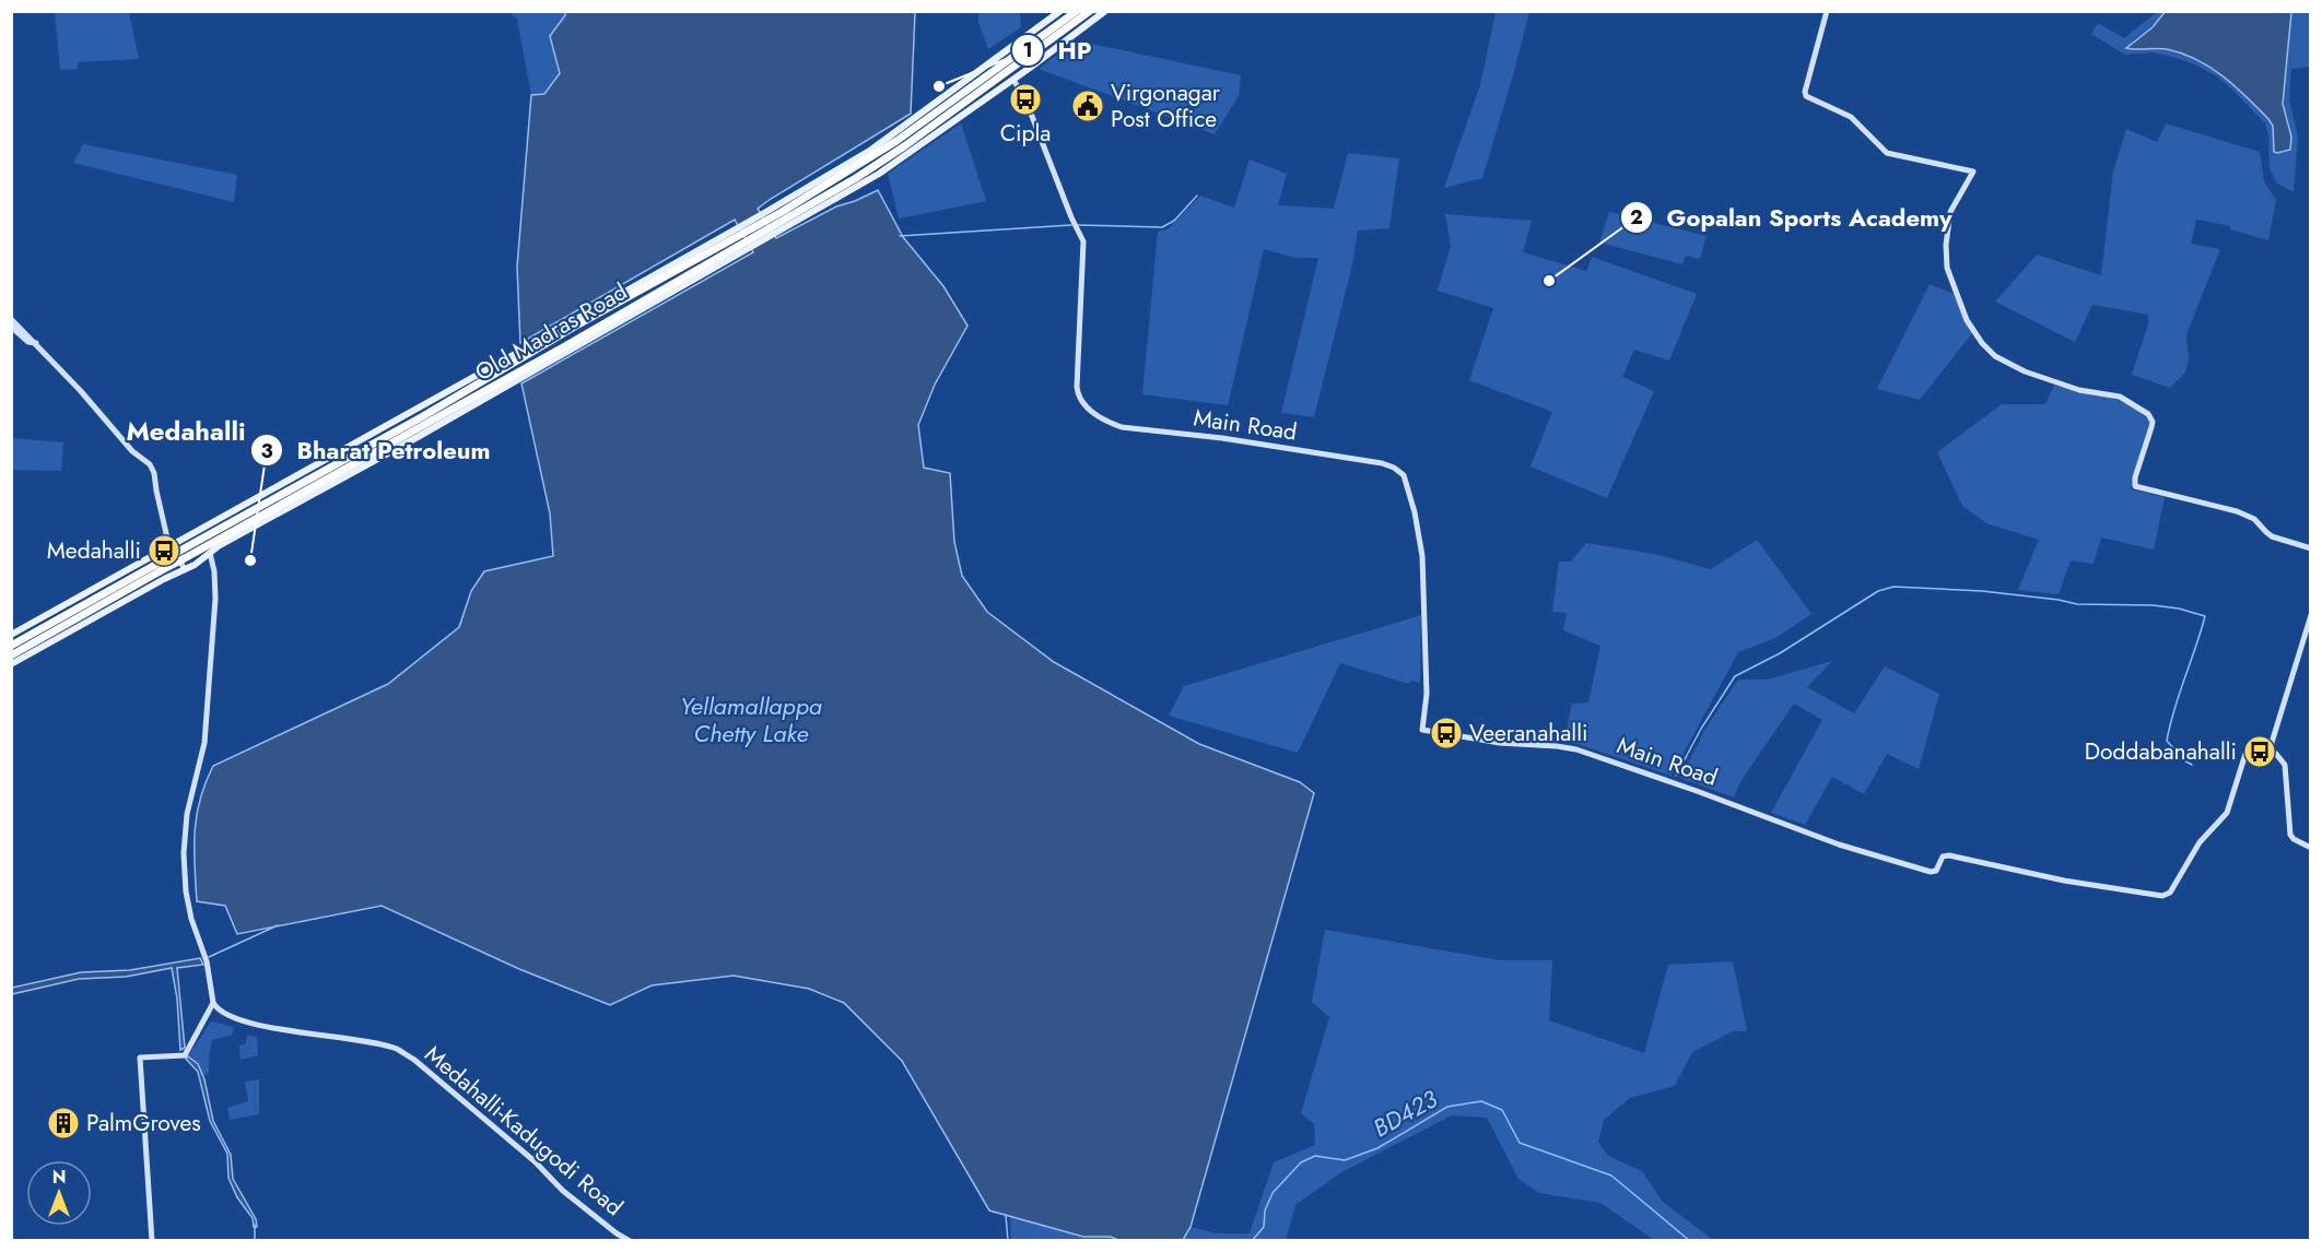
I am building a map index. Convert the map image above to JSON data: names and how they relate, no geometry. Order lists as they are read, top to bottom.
{
  "streets": {
    "highway": ["Old Madras Road"],
    "street": ["Main Road", "Medahalli-Kadugodi Road"]
  },
  "districts": ["Medahalli"],
  "water": ["Yellamallappa Chetty Lake", "BD423"],
  "places": {
    "other": ["HP", "Gopalan Sports Academy", "Bharat Petroleum"],
    "bus stop": [
      "Cipla",
      "Medahalli",
      "Veeranahalli",
      "Doddabanahalli"
    ],
    "public building": ["Virgonagar Post Office"],
    "building": ["PalmGroves"]
  },
  "north": "top"
}
